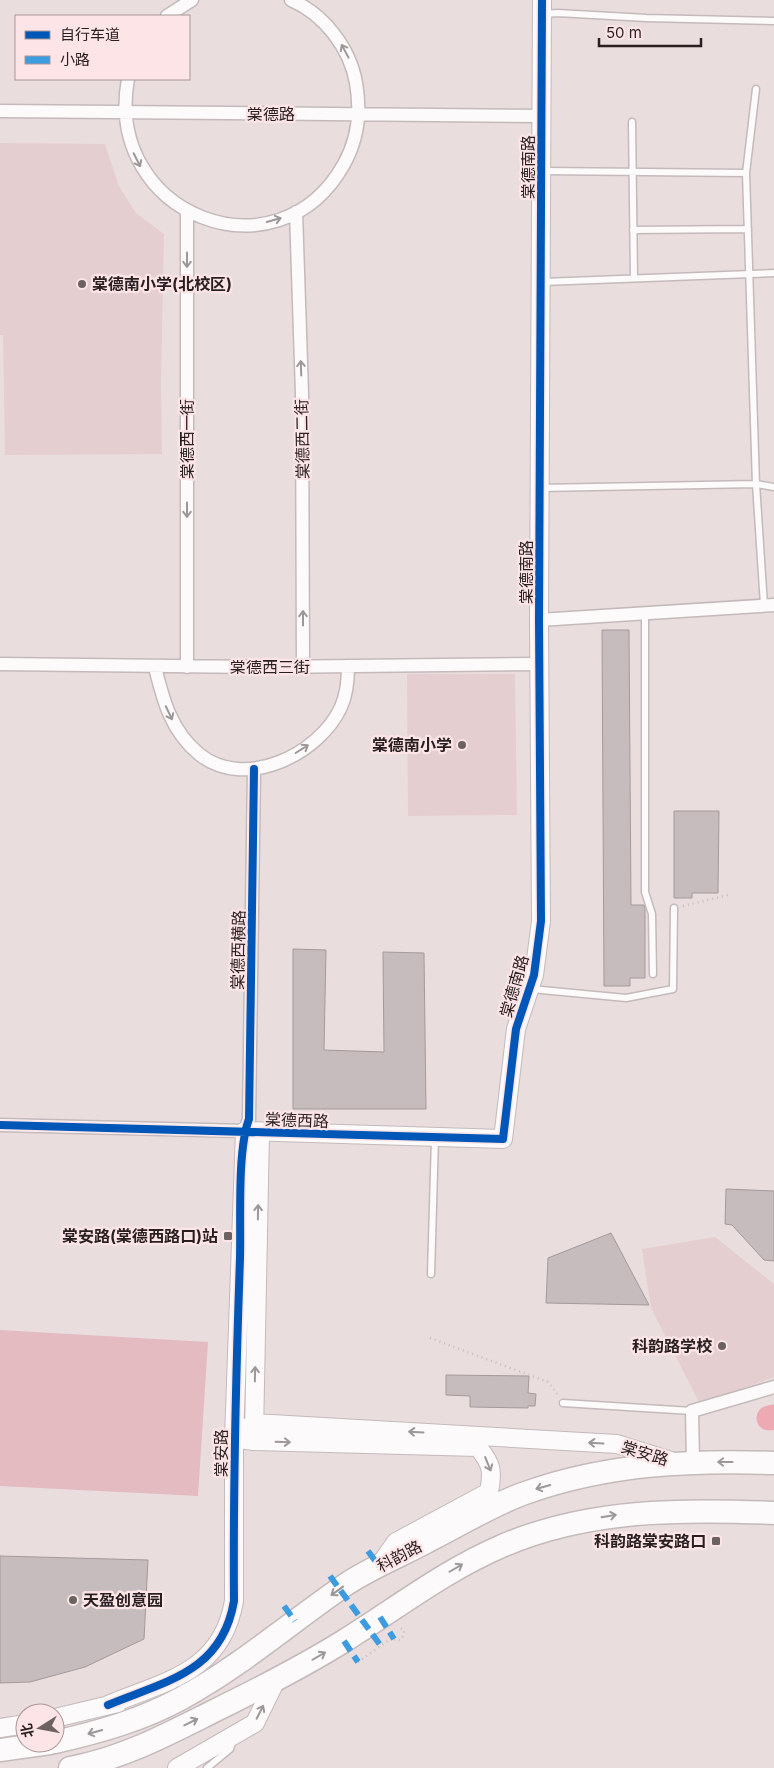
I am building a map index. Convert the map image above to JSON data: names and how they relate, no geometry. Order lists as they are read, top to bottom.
{
  "streets": {
    "highway": ["科韵路"],
    "street": [
      "棠德路",
      "棠德南路",
      "棠德西一街",
      "棠德西二街",
      "棠德西三街",
      "棠德西横路",
      "棠德西路",
      "棠安路"
    ]
  },
  "crossings": [
    ["棠德路", "棠德南路"],
    ["棠德南路", "棠德西三街"],
    ["棠德南路", "棠德西路"],
    ["棠德西一街", "棠德西三街"],
    ["棠德西二街", "棠德西三街"],
    ["棠德西横路", "棠德西路"],
    ["棠德西横路", "棠安路"],
    ["棠德西路", "棠安路"],
    ["棠安路", "科韵路"]
  ],
  "one_way": ["棠德西一街", "棠德西二街"],
  "places": {
    "other": [
      "棠德南小学(北校区)",
      "棠德南小学",
      "科韵路学校",
      "天盈创意园"
    ],
    "transit": ["棠安路(棠德西路口)站", "科韵路棠安路口"]
  },
  "legend": ["自行车道", "小路"],
  "scale_bar": "50 m",
  "north": "left"
}
